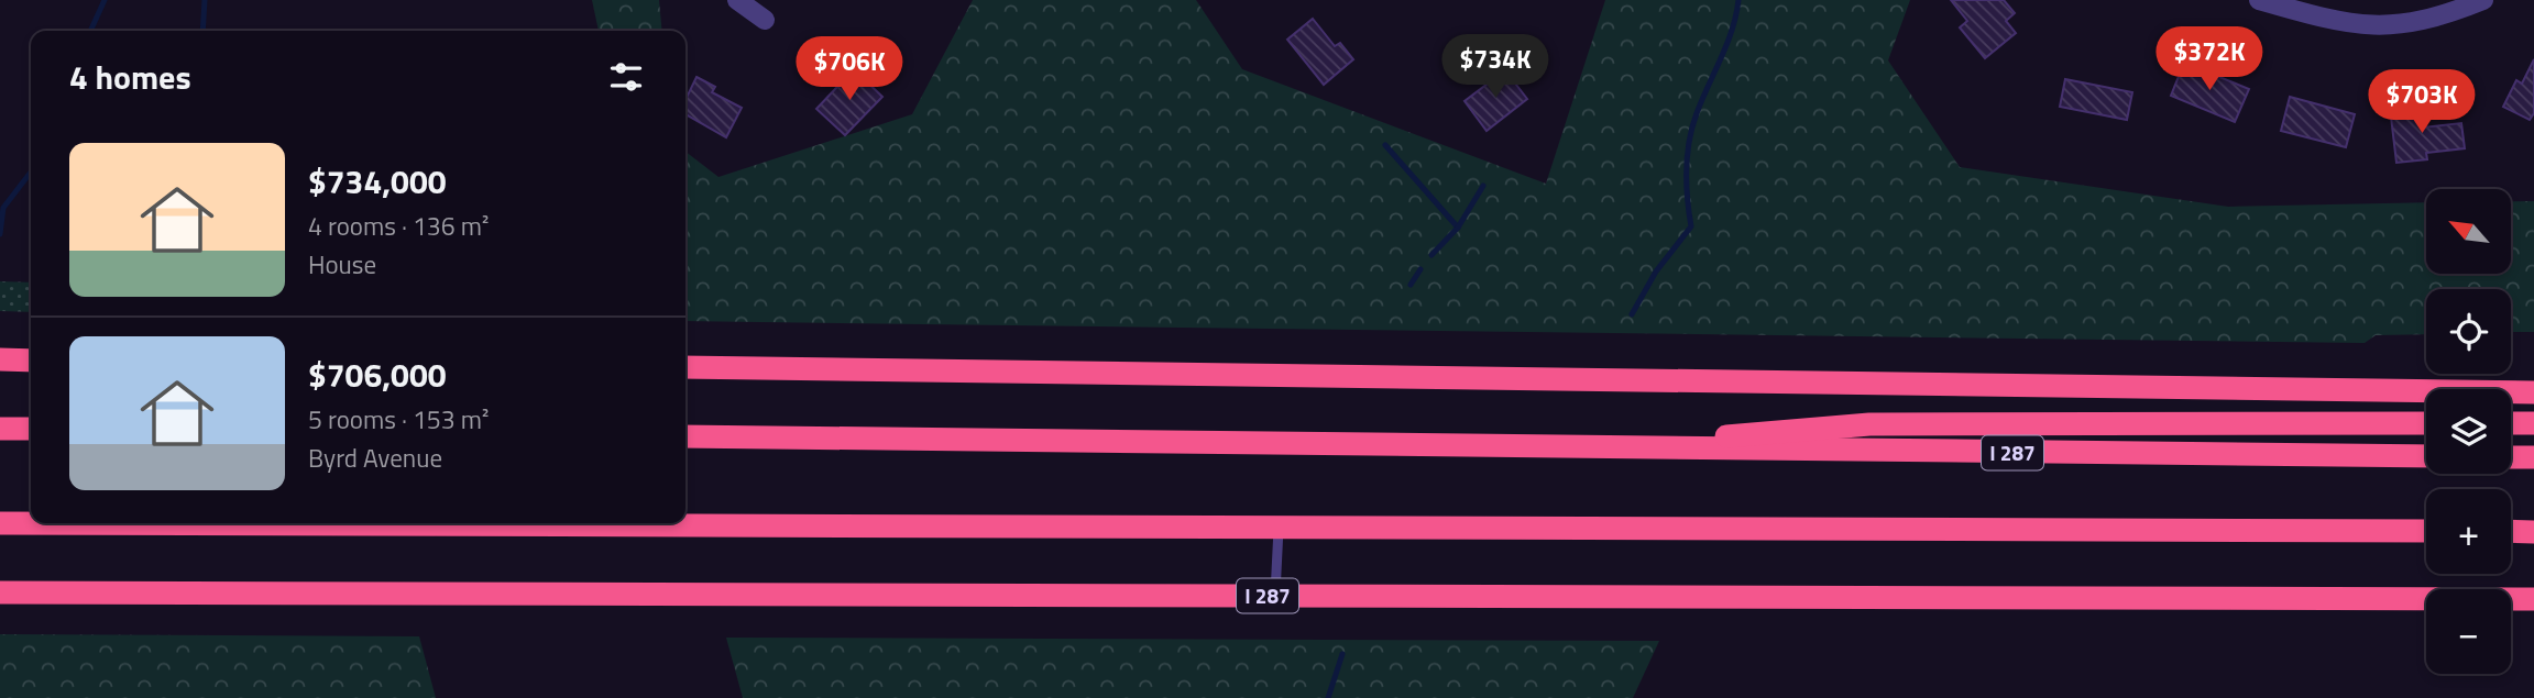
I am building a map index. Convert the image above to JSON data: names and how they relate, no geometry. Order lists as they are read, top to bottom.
{
  "streets": {
    "highway": ["I 287"]
  },
  "north": "top left",
  "page": {
    "price": [
      "$372K",
      "$734K",
      "$706K",
      "$703K"
    ],
    "heading": "4 homes",
    "list": [
      {
        "name": "$734,000",
        "note": "4 rooms · 136 m² · House"
      },
      {
        "name": "$706,000",
        "note": "5 rooms · 153 m² · Byrd Avenue"
      }
    ],
    "map_buttons": ["+", "−"]
  }
}
